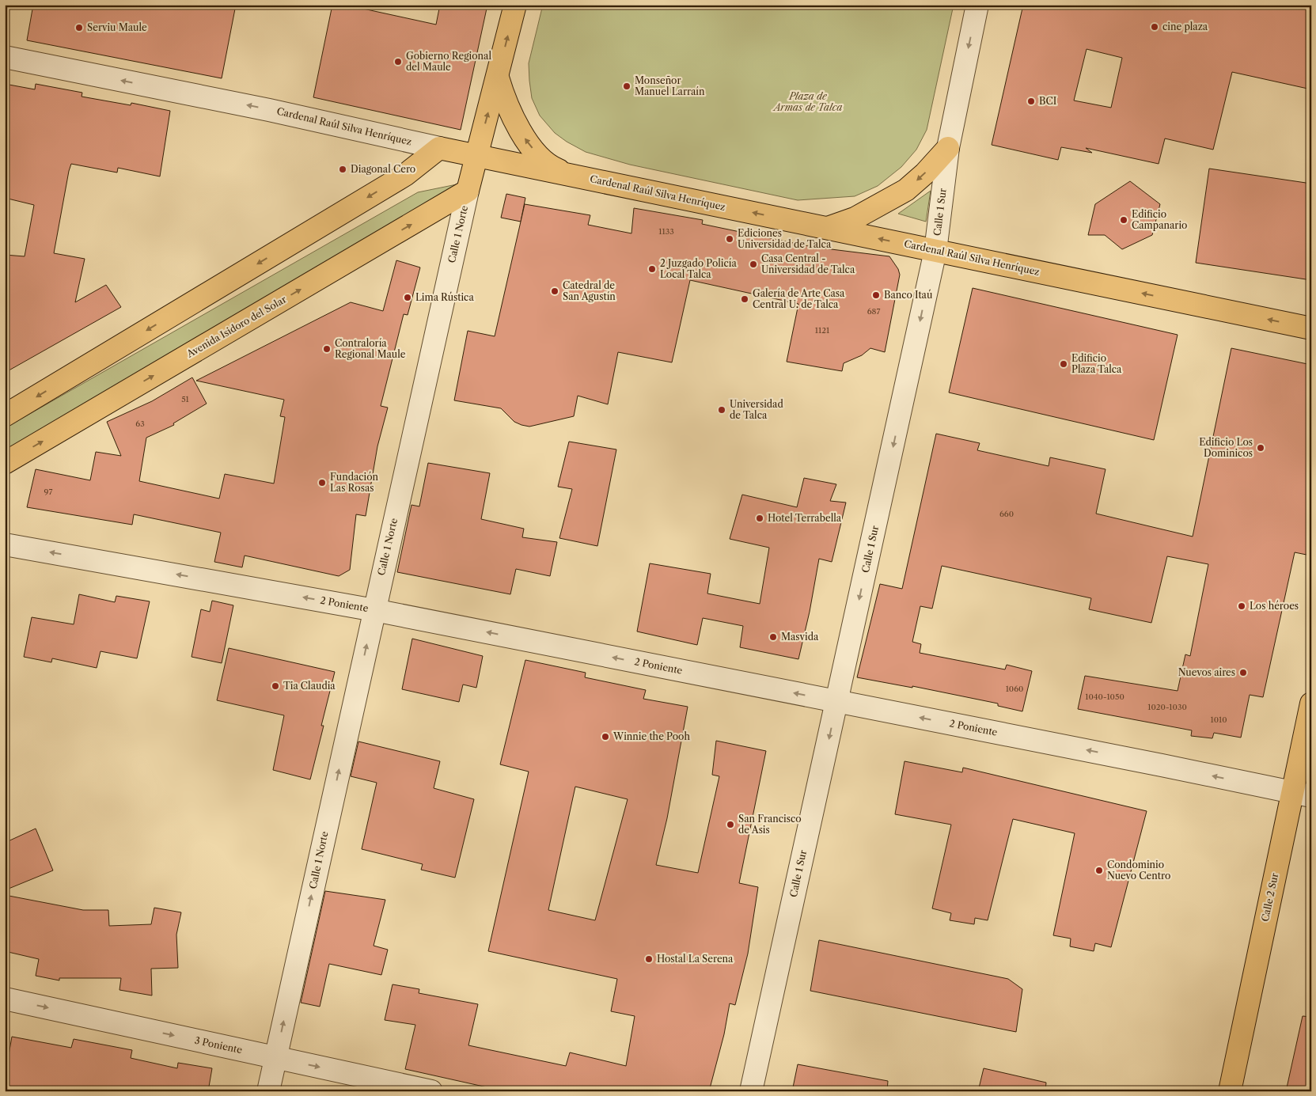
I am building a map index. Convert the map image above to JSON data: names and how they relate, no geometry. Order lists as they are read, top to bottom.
{
  "streets": {
    "main road": [
      "Cardenal Raúl Silva Henríquez",
      "Calle 1 Norte",
      "Avenida Isidoro del Solar",
      "Calle 2 Sur"
    ],
    "street": ["Calle 1 Sur", "2 Poniente", "3 Poniente"]
  },
  "crossings": [
    ["Cardenal Raúl Silva Henríquez", "Calle 1 Sur"],
    ["Cardenal Raúl Silva Henríquez", "Calle 1 Norte"],
    ["Calle 1 Sur", "2 Poniente"],
    ["Calle 1 Norte", "Avenida Isidoro del Solar"],
    ["Calle 1 Norte", "2 Poniente"],
    ["Calle 1 Norte", "3 Poniente"],
    ["2 Poniente", "Calle 2 Sur"]
  ],
  "one_way": [
    "Cardenal Raúl Silva Henríquez",
    "Calle 1 Sur",
    "Calle 1 Norte",
    "2 Poniente",
    "3 Poniente"
  ],
  "parks": ["Plaza de Armas de Talca"],
  "places": [
    "cine plaza",
    "Serviu Maule",
    "Gobierno Regional del Maule",
    "Monseñor Manuel Larraín",
    "BCI",
    "Diagonal Cero",
    "Edificio Campanario",
    "Ediciones Universidad de Talca",
    "Casa Central - Universidad de Talca",
    "2 Juzgado Policía Local Talca",
    "Catedral de San Agustín",
    "Banco Itaú",
    "Lima Rústica",
    "Galería de Arte Casa Central U. de Talca",
    "Contraloría Regional Maule",
    "Edificio Plaza Talca",
    "Universidad de Talca",
    "Edificio Los Dominicos",
    "Fundación Las Rosas",
    "Hotel Terrabella",
    "Los héroes",
    "Masvida",
    "Nuevos aires",
    "Tia Claudia",
    "Winnie the Pooh",
    "San Francisco de Asis",
    "Condominio Nuevo Centro",
    "Hostal La Serena"
  ],
  "house_numbers": [
    "1133",
    "687",
    "1121",
    "51",
    "63",
    "97",
    "660",
    "1060",
    "1040-1050",
    "1020-1030",
    "1010"
  ]
}
